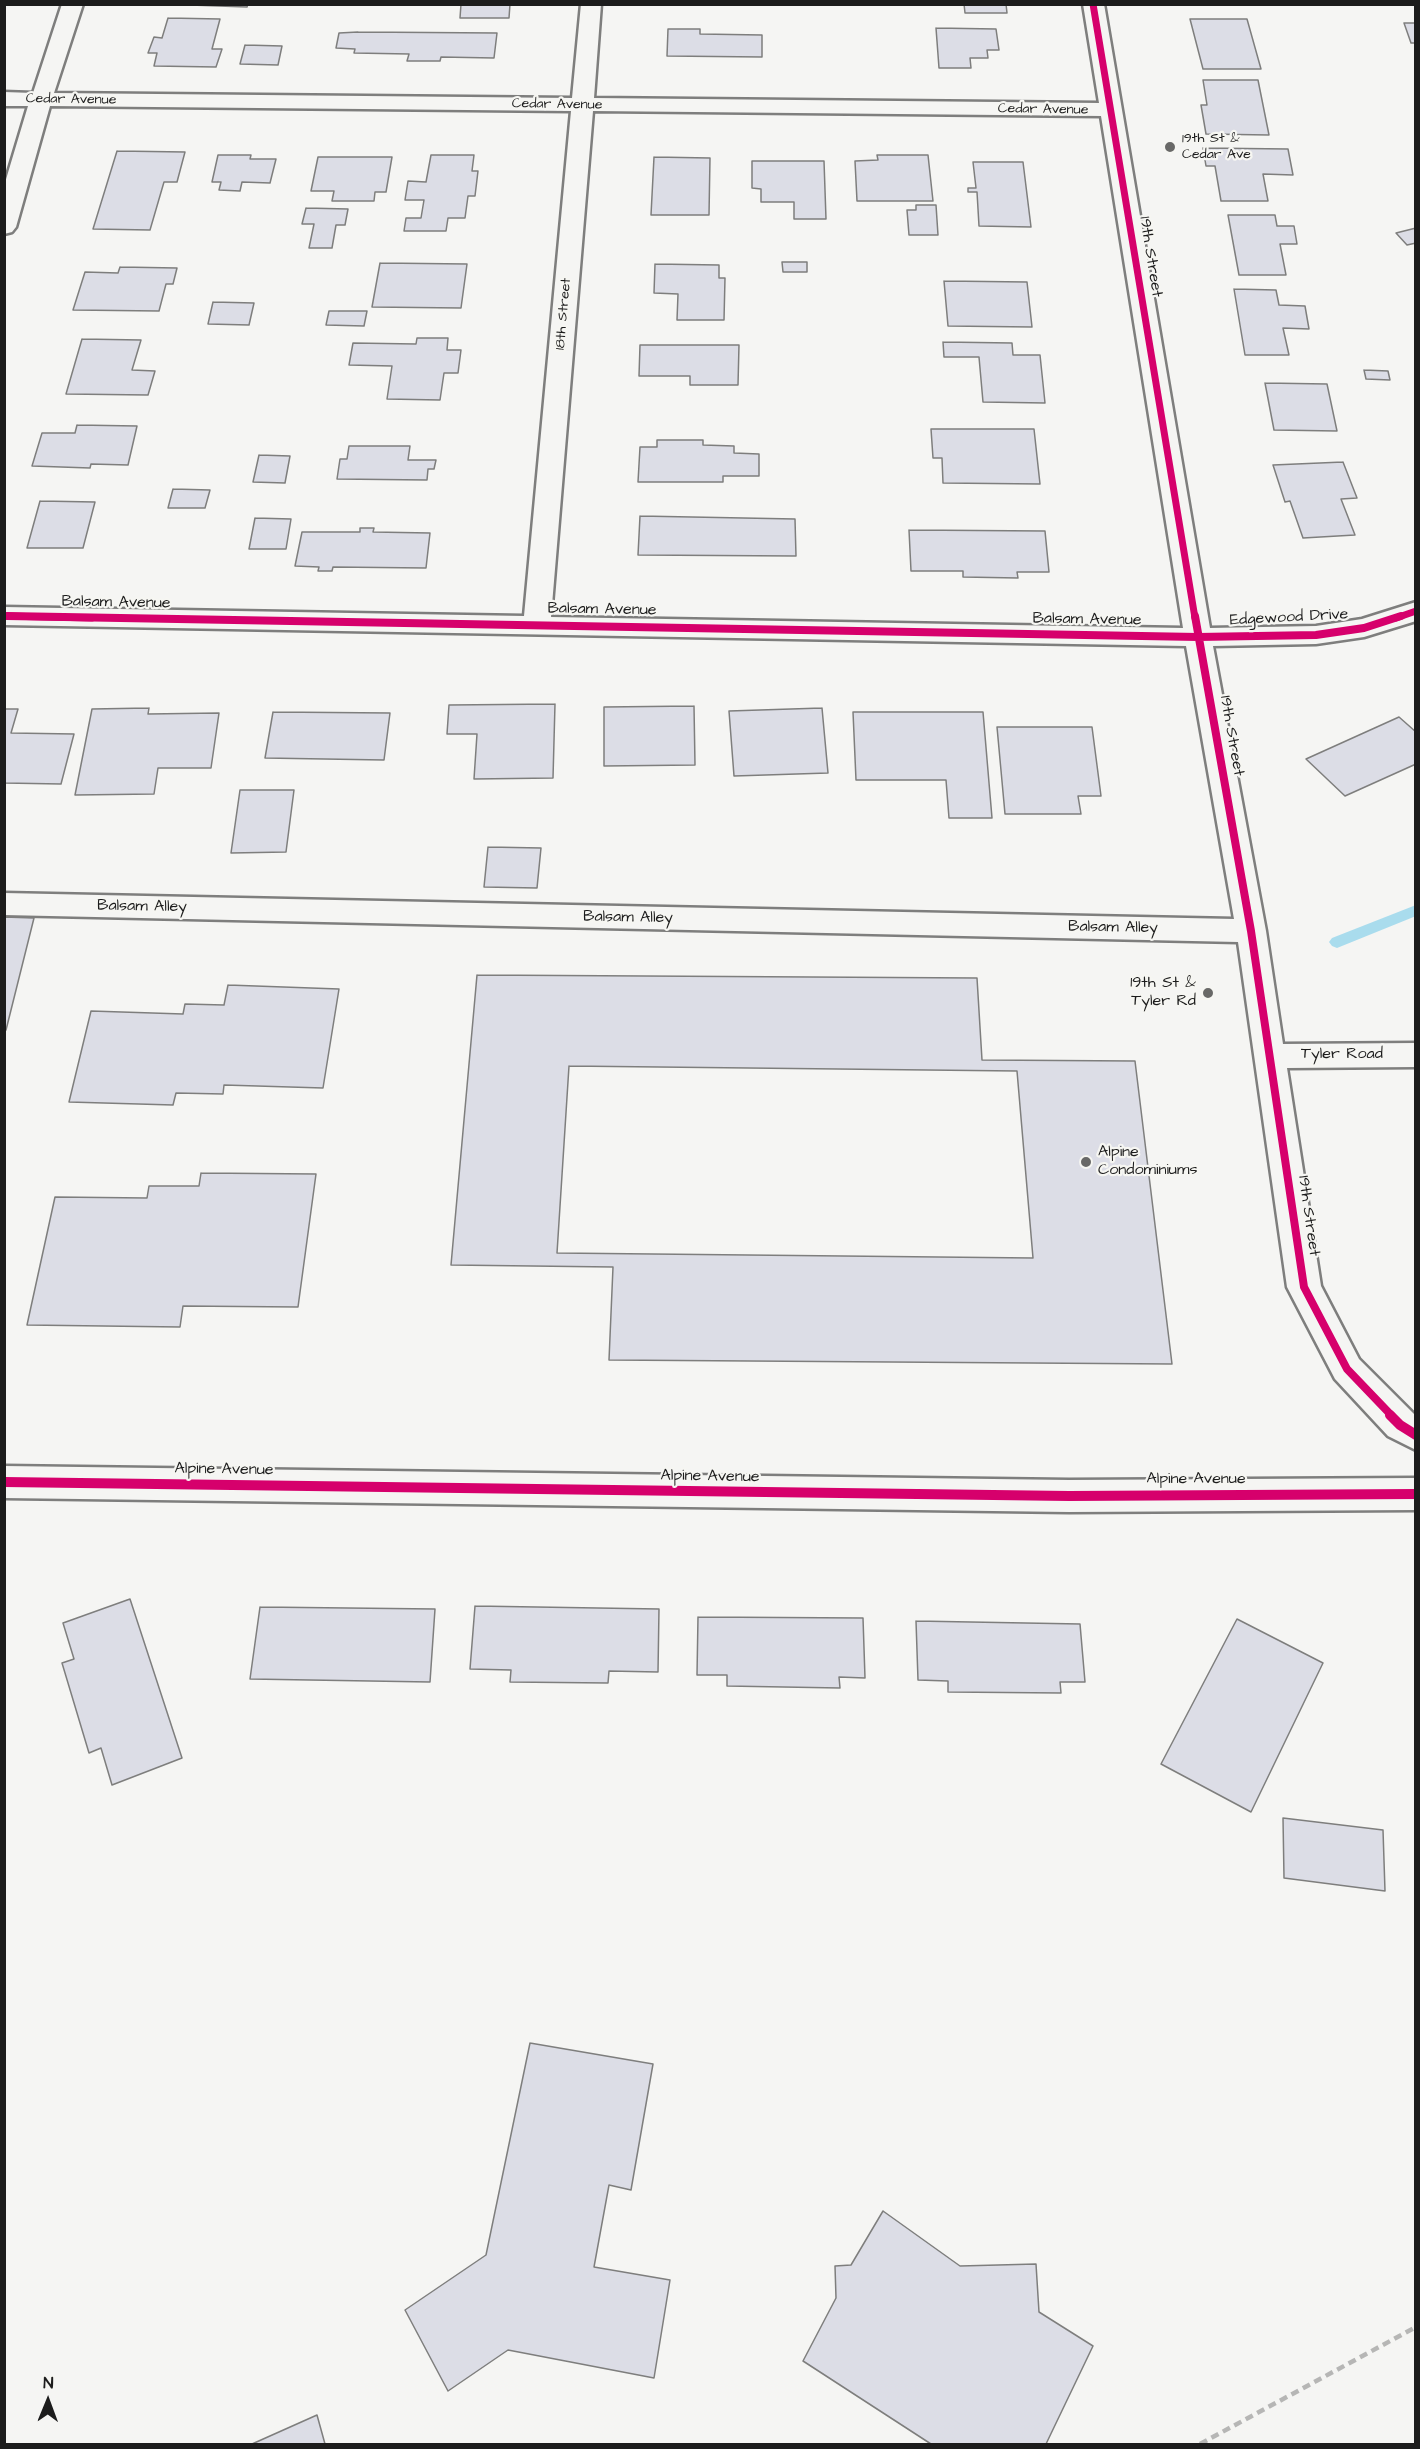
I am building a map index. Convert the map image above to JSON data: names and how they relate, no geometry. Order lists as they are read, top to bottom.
{
  "streets": {
    "street": [
      "Cedar Avenue",
      "19th Street",
      "18th Street",
      "Balsam Avenue",
      "Edgewood Drive",
      "Balsam Alley",
      "Tyler Road",
      "Alpine Avenue"
    ]
  },
  "crossings": [
    ["Cedar Avenue", "19th Street"],
    ["Cedar Avenue", "18th Street"],
    ["19th Street", "Balsam Avenue"],
    ["19th Street", "Edgewood Drive"],
    ["19th Street", "Balsam Alley"],
    ["19th Street", "Tyler Road"],
    ["18th Street", "Balsam Avenue"],
    ["Balsam Avenue", "Edgewood Drive"]
  ],
  "places": ["19th St & Cedar Ave", "19th St & Tyler Rd", "Alpine Condominiums"],
  "north": "top"
}
